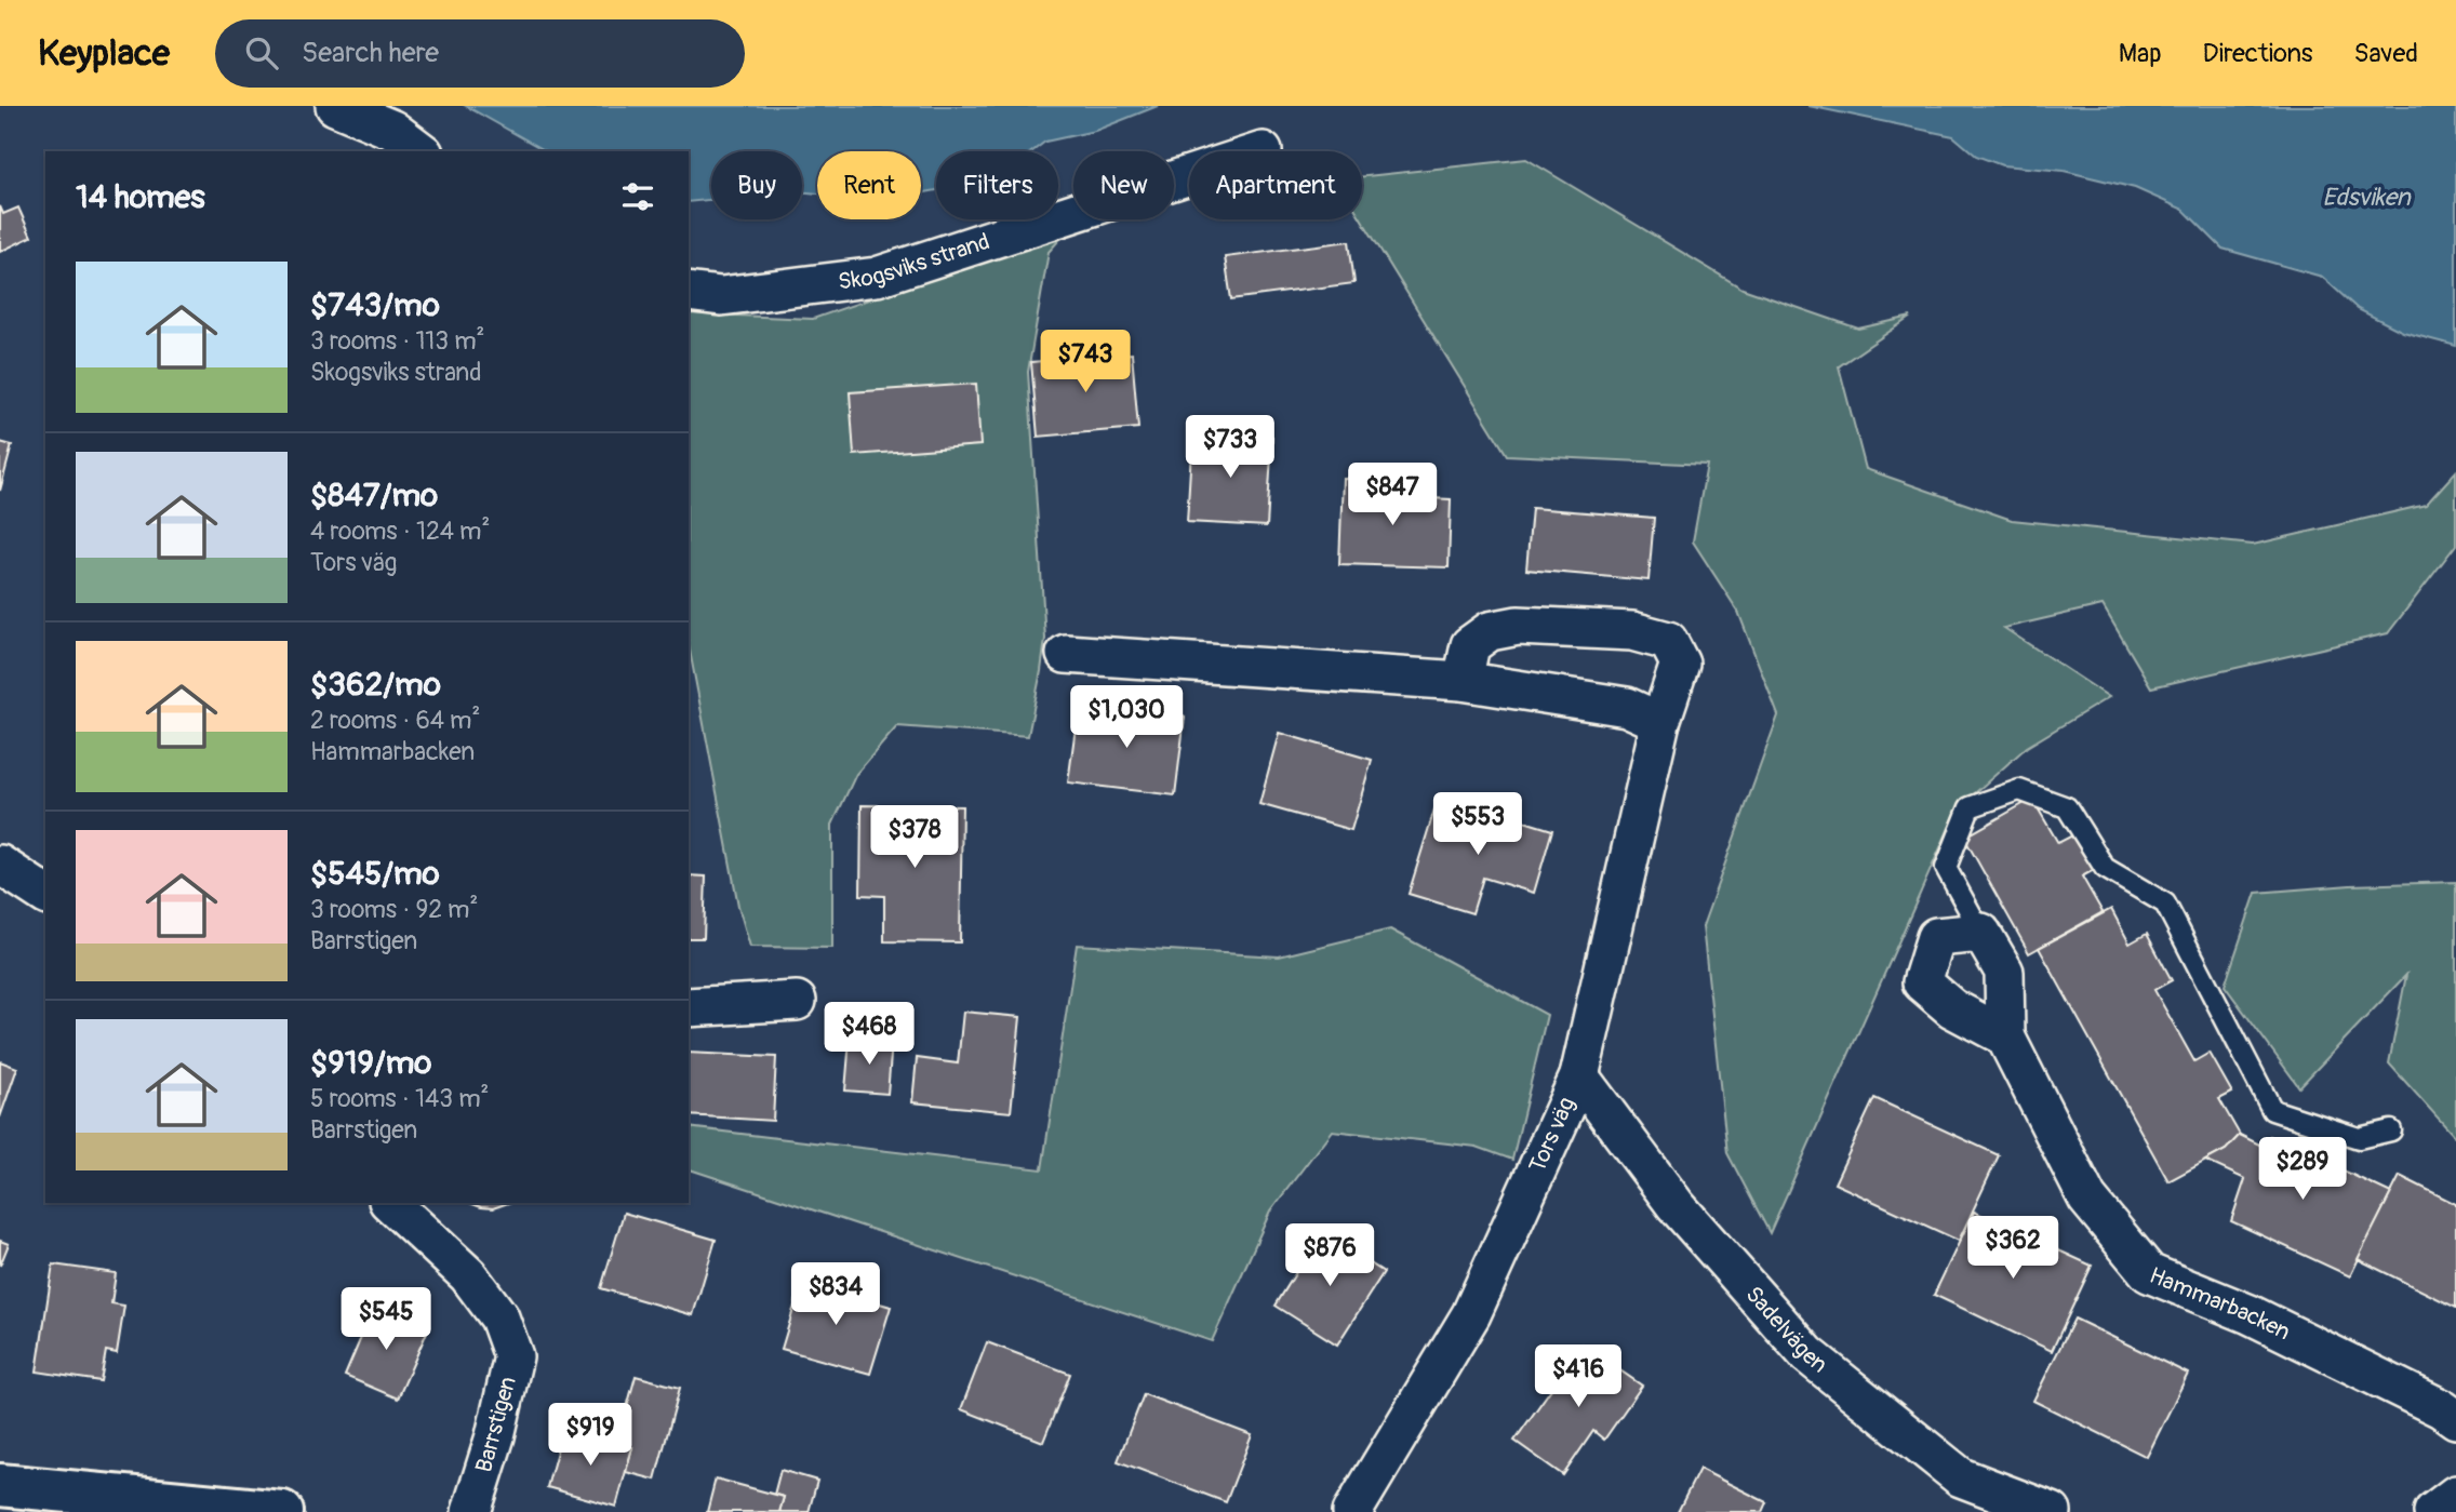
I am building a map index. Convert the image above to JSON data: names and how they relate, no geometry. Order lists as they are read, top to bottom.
{
  "streets": {
    "street": [
      "Skogsviks strand",
      "Tors väg",
      "Hammarbacken",
      "Sadelvägen",
      "Barrstigen"
    ]
  },
  "crossings": [
    ["Tors väg", "Sadelvägen"]
  ],
  "water": ["Edsviken"],
  "page": {
    "header": "Keyplace",
    "search": "Search here",
    "nav": ["Map", "Directions", "Saved"],
    "chip": [
      "Buy",
      "Rent",
      "Filters",
      "New",
      "Apartment"
    ],
    "heading": "14 homes",
    "list": [
      {
        "name": "$743/mo",
        "note": "3 rooms · 113 m² · Skogsviks strand"
      },
      {
        "name": "$847/mo",
        "note": "4 rooms · 124 m² · Tors väg"
      },
      {
        "name": "$362/mo",
        "note": "2 rooms · 64 m² · Hammarbacken"
      },
      {
        "name": "$545/mo",
        "note": "3 rooms · 92 m² · Barrstigen"
      },
      {
        "name": "$919/mo",
        "note": "5 rooms · 143 m² · Barrstigen"
      }
    ],
    "price": [
      "$743",
      "$733",
      "$847",
      "$1,030",
      "$553",
      "$378",
      "$468",
      "$289",
      "$362",
      "$876",
      "$834",
      "$545",
      "$416",
      "$919"
    ]
  }
}
